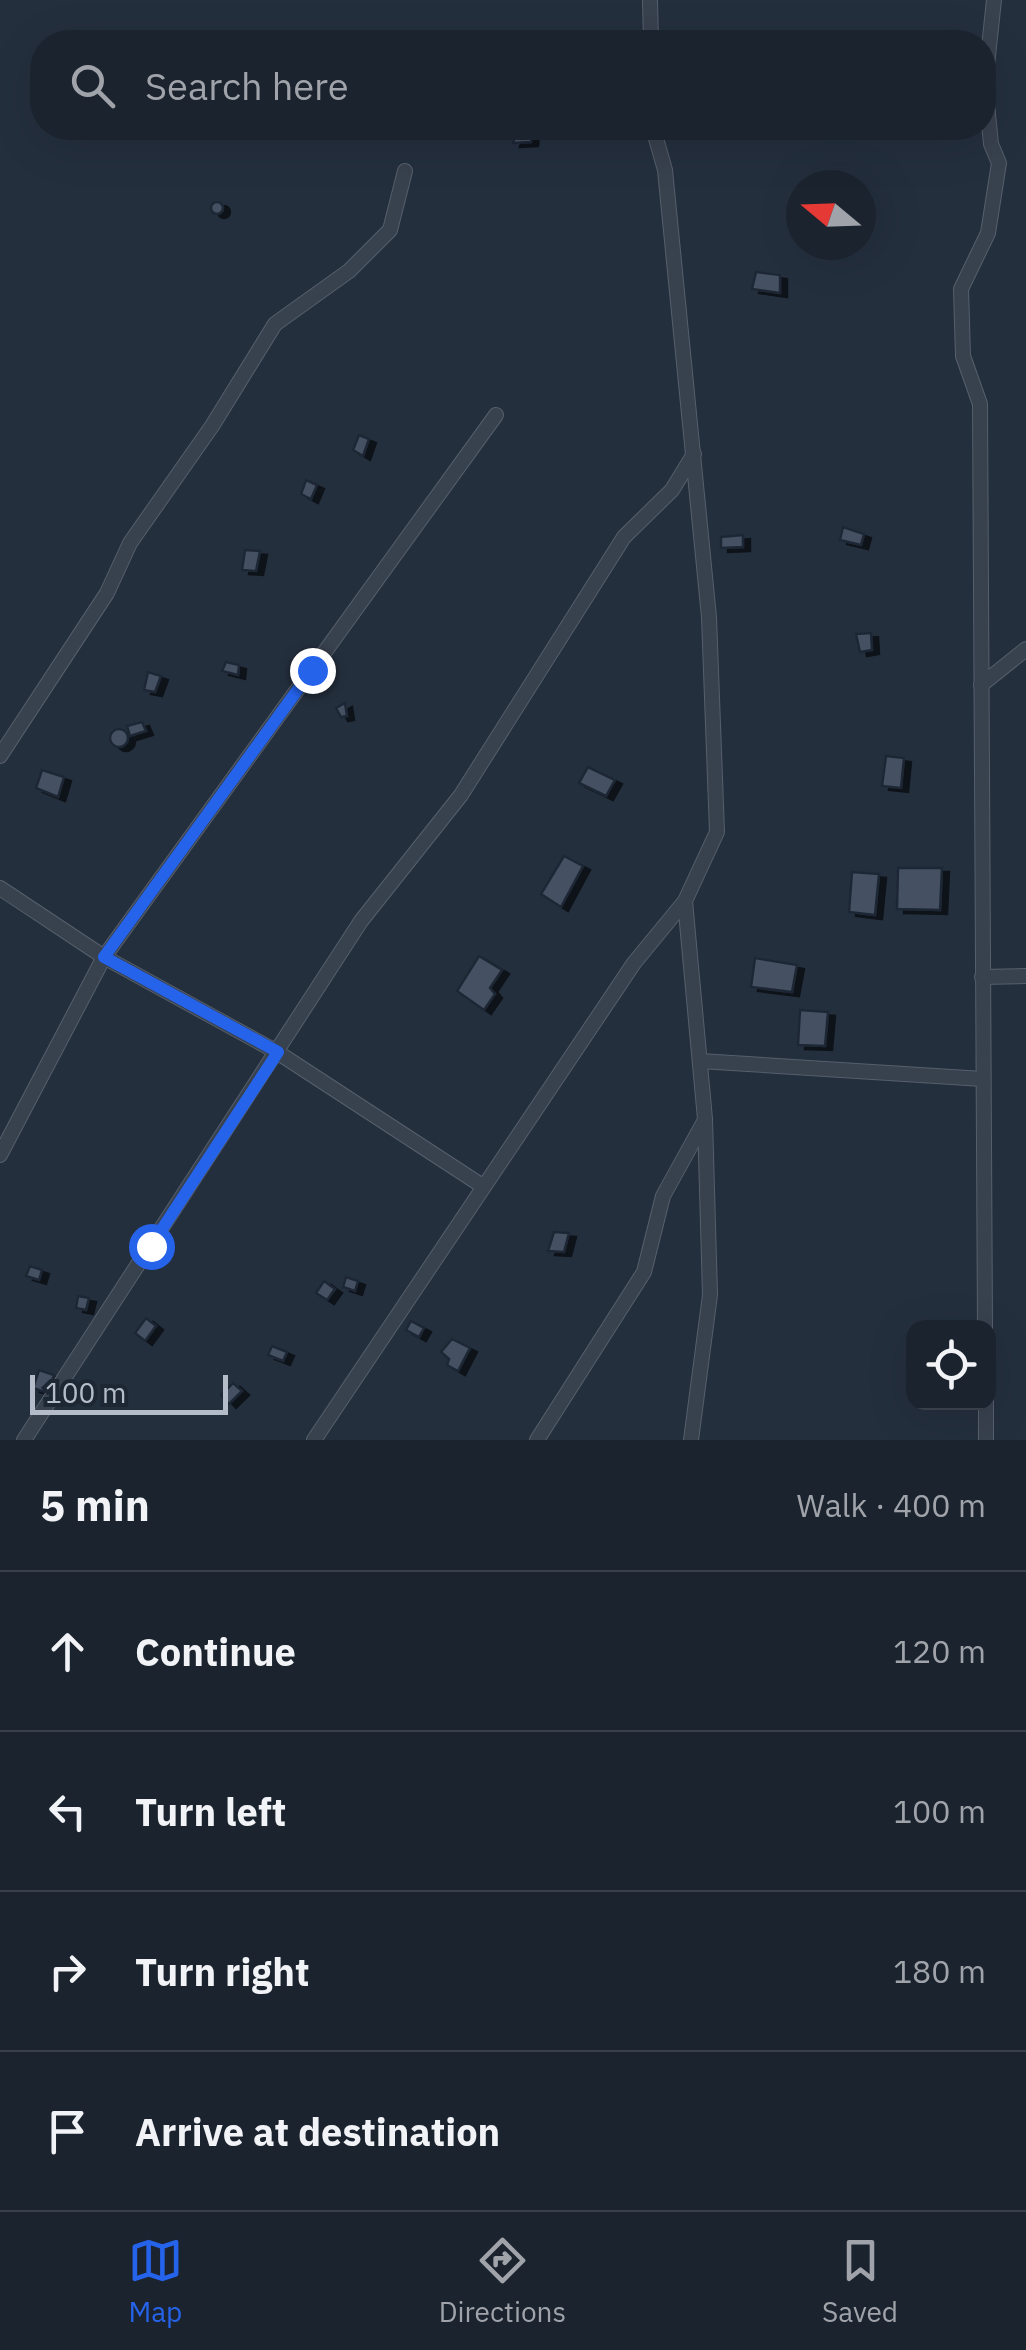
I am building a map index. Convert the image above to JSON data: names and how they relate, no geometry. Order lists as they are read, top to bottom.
{
  "scale_bar": "100 m",
  "north": "left",
  "page": {
    "search": "Search here",
    "scale": "100 m",
    "heading": ["5 min", "Walk · 400 m"],
    "list": [
      ["Continue", "120 m"],
      ["Turn left", "100 m"],
      ["Turn right", "180 m"],
      "Arrive at destination"
    ],
    "nav": ["Map", "Directions", "Saved"]
  }
}
